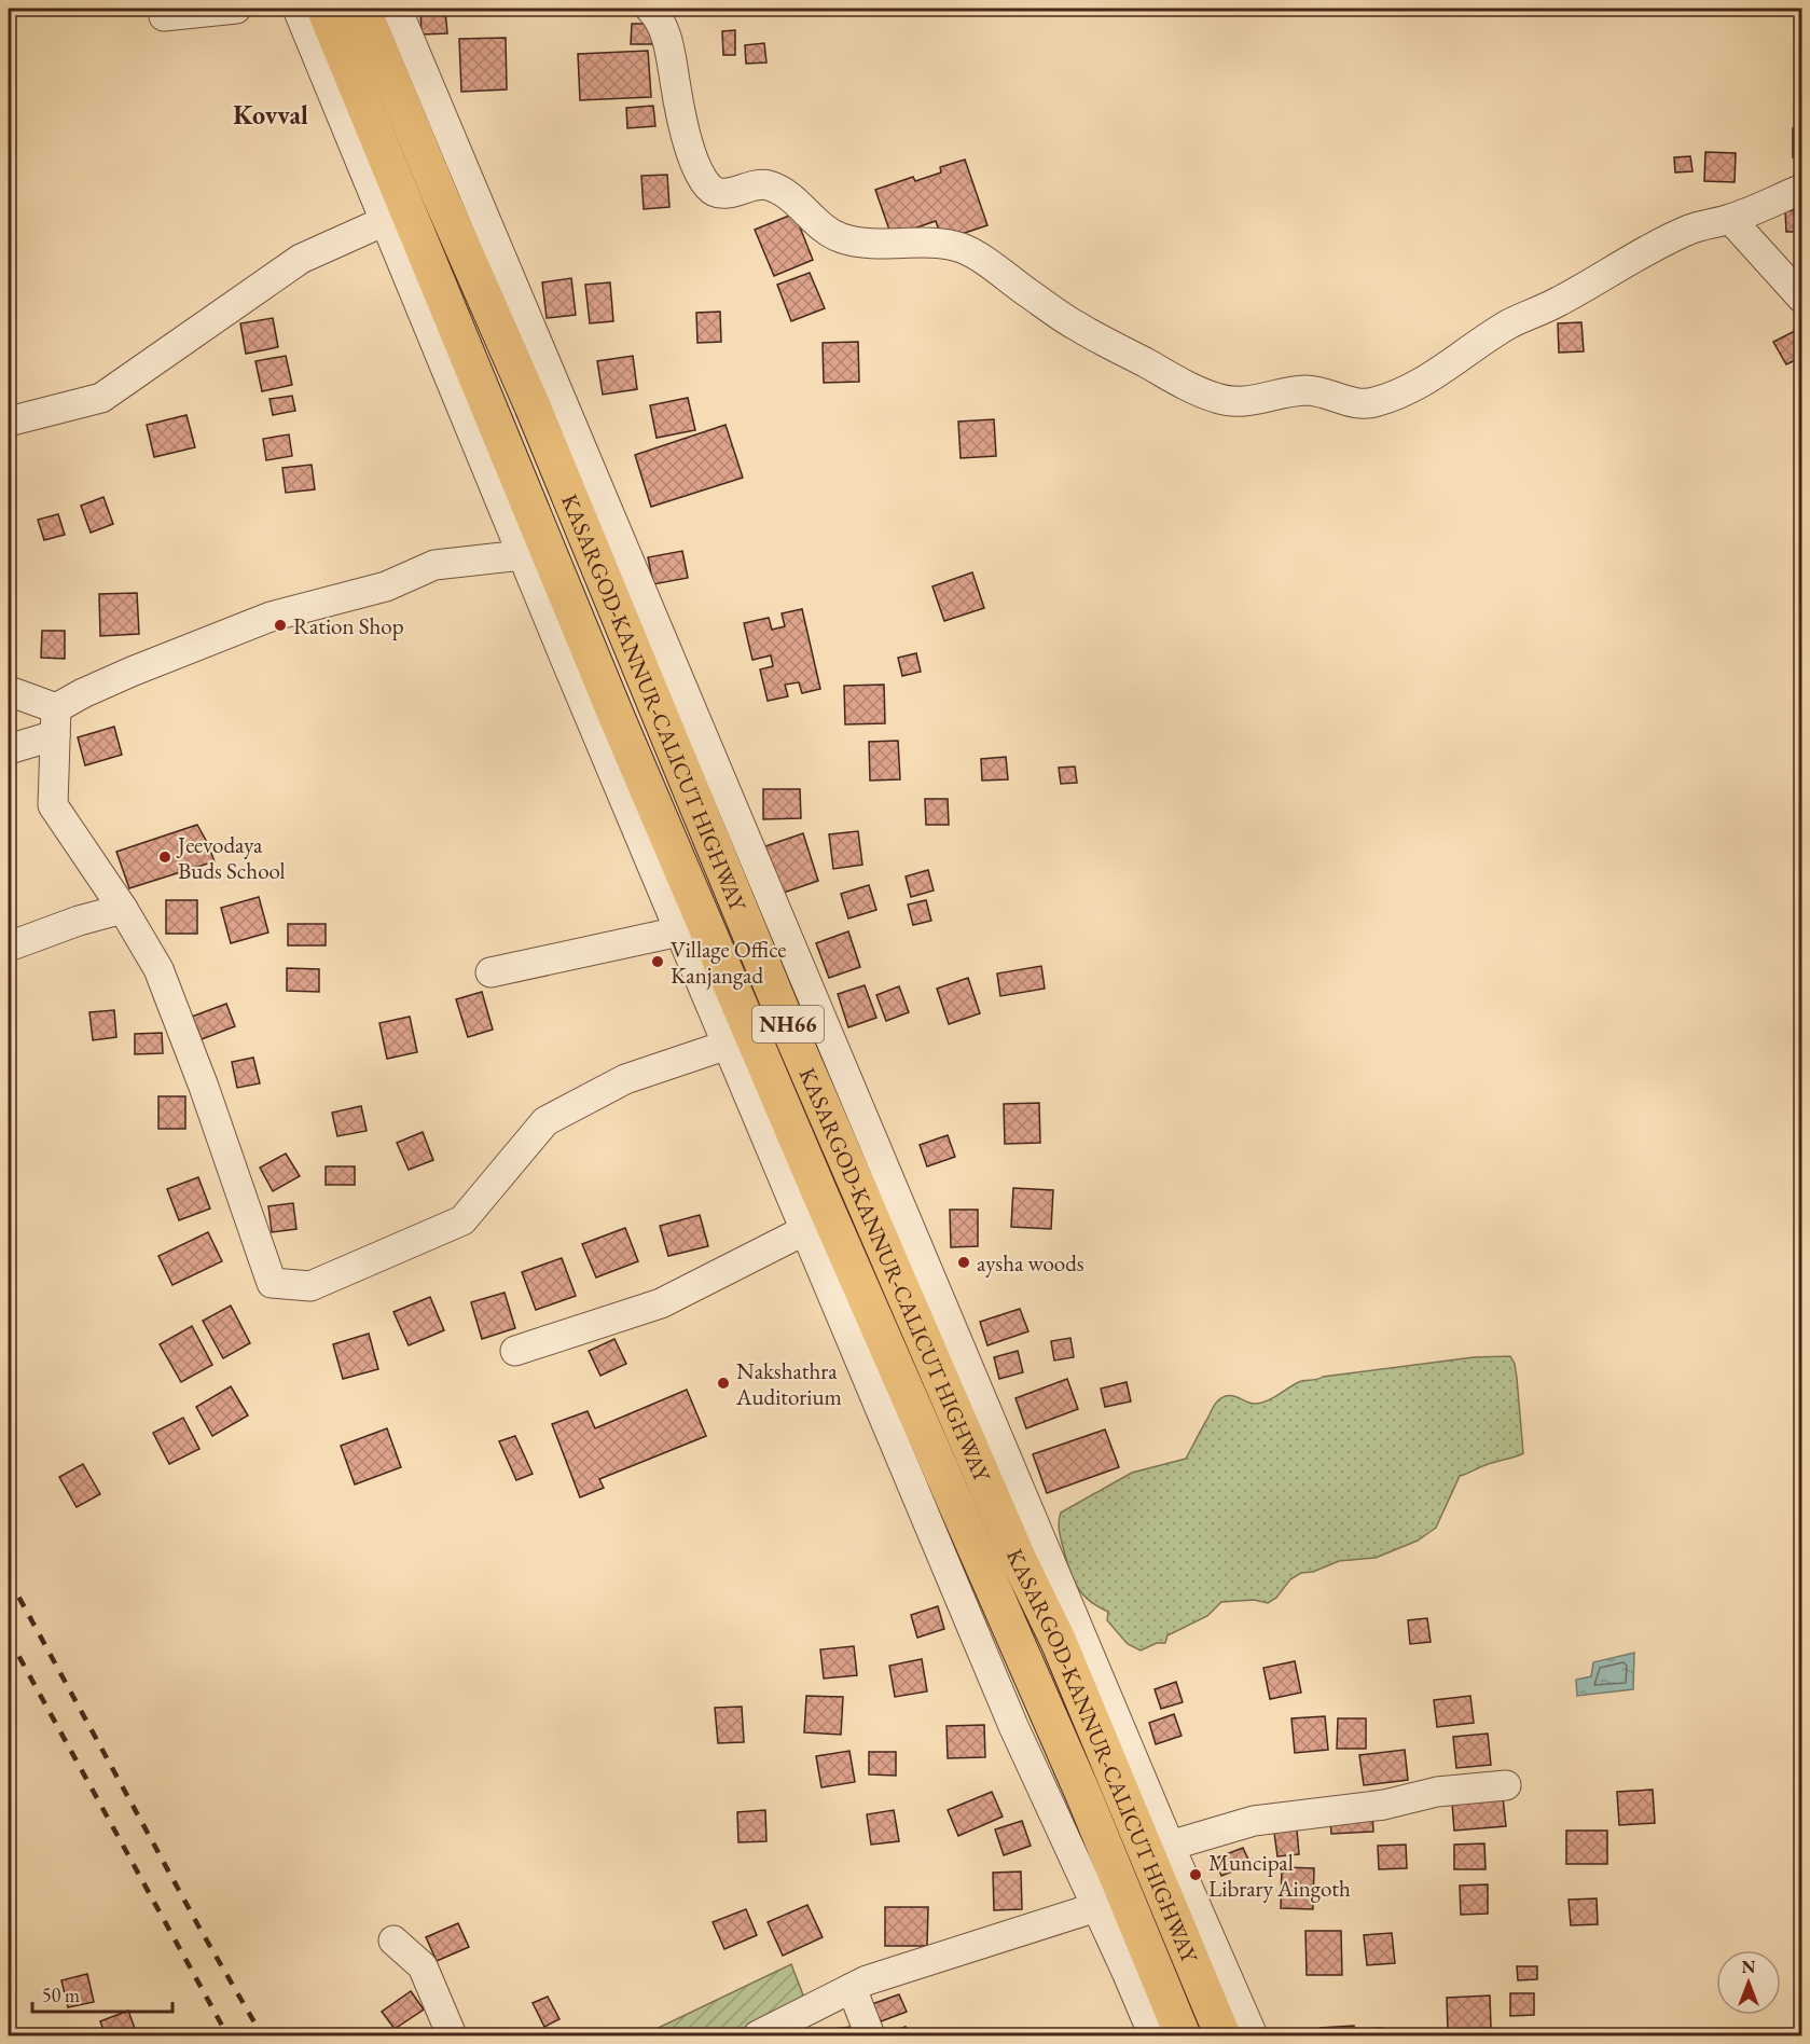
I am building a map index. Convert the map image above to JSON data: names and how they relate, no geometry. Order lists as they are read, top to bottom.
{
  "streets": {
    "highway": ["KASARGOD-KANNUR-CALICUT HIGHWAY", "NH66"]
  },
  "districts": ["Kovval"],
  "places": [
    "Ration Shop",
    "Jeevodaya Buds School",
    "Village Office Kanjangad",
    "aysha woods",
    "Nakshathra Auditorium",
    "Muncipal Library Aingoth"
  ],
  "scale_bar": "50 m",
  "north": "top"
}
